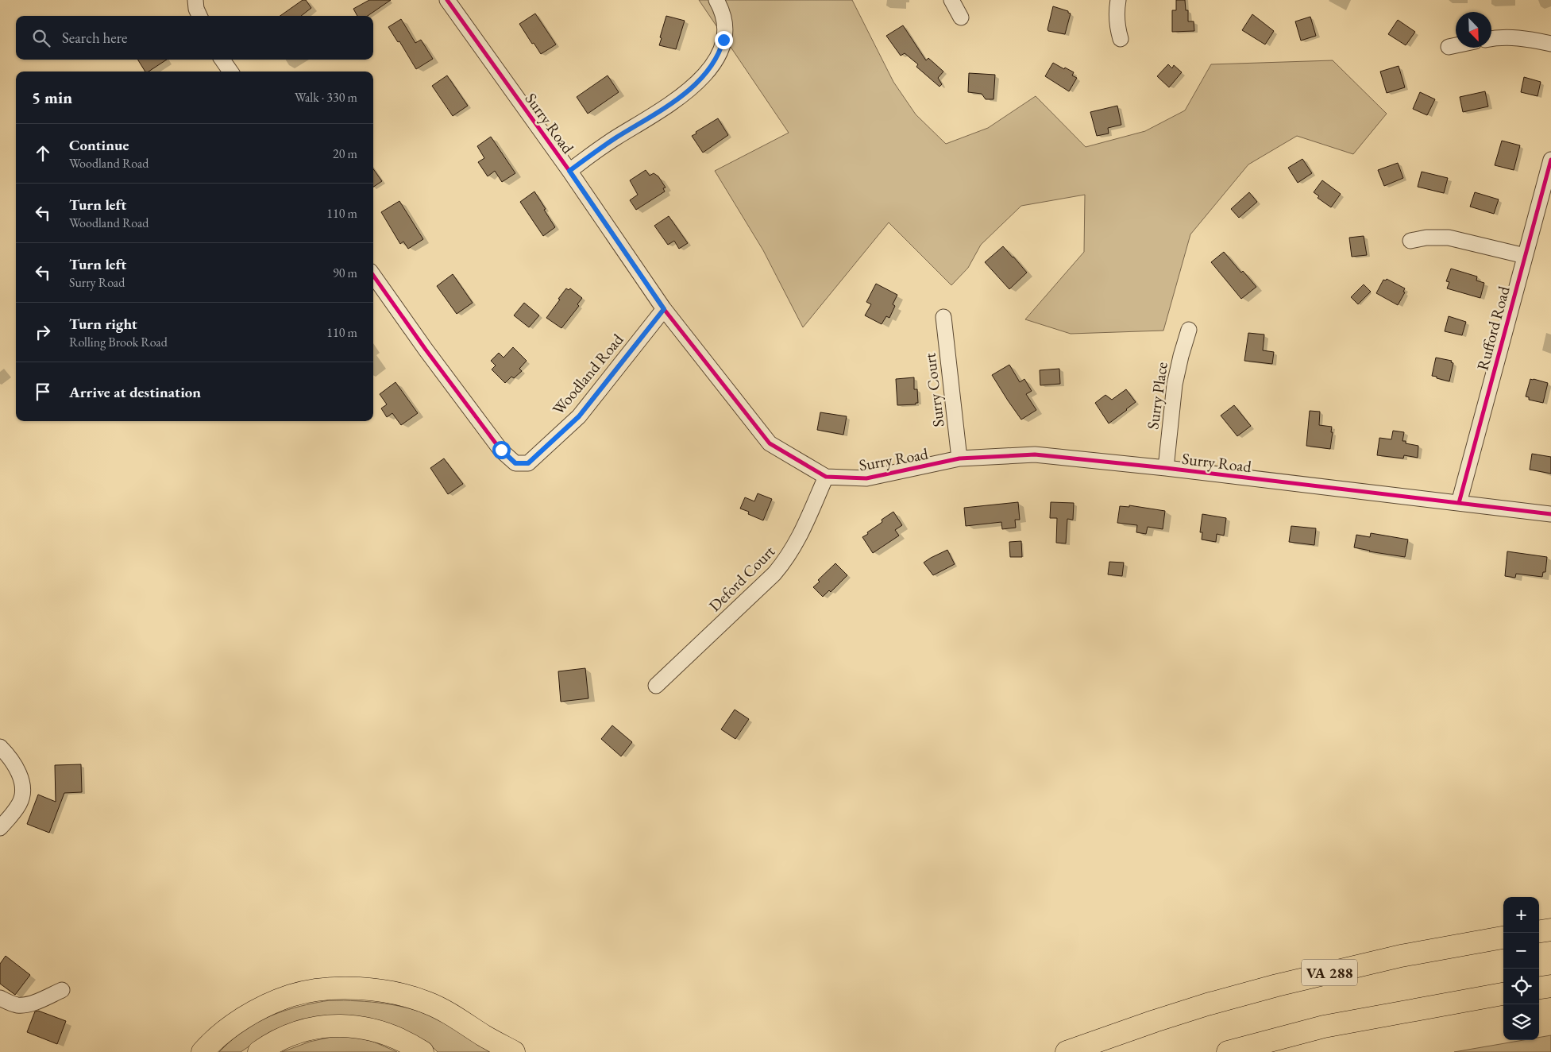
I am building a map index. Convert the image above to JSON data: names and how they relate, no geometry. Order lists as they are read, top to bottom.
{
  "streets": {
    "highway": ["VA 288"],
    "street": [
      "Surry Road",
      "Rufford Road",
      "Woodland Road",
      "Surry Court",
      "Surry Place",
      "Deford Court"
    ]
  },
  "crossings": [
    ["Surry Road", "Rufford Road"],
    ["Surry Road", "Woodland Road"],
    ["Surry Road", "Surry Court"],
    ["Surry Road", "Surry Place"],
    ["Surry Road", "Deford Court"]
  ],
  "north": "bottom right",
  "page": {
    "search": "Search here",
    "heading": ["5 min", "Walk · 330 m"],
    "list": [
      ["Continue", "Woodland Road", "20 m"],
      ["Turn left", "Woodland Road", "110 m"],
      ["Turn left", "Surry Road", "90 m"],
      ["Turn right", "Rolling Brook Road", "110 m"],
      "Arrive at destination"
    ],
    "map_buttons": ["+", "−"]
  }
}
